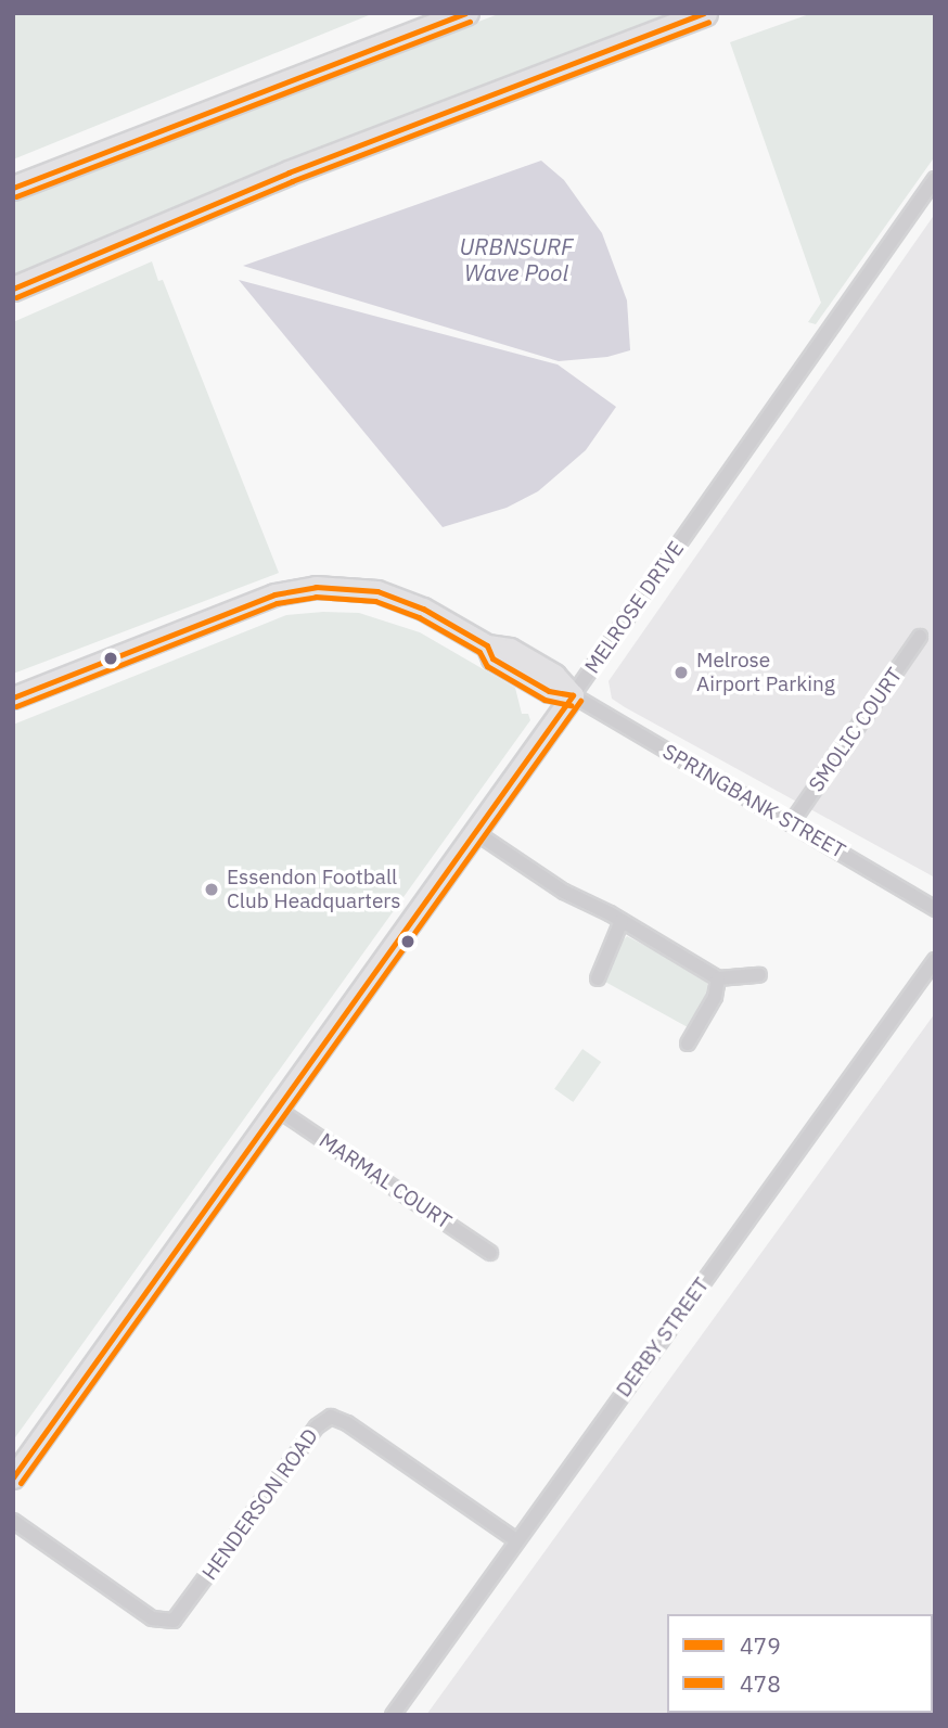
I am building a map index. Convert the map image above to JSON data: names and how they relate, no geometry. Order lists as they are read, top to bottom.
{
  "streets": {
    "street": [
      "MELROSE DRIVE",
      "SMOLIC COURT",
      "SPRINGBANK STREET",
      "MARMAL COURT",
      "DERBY STREET",
      "HENDERSON ROAD"
    ]
  },
  "crossings": [
    ["MELROSE DRIVE", "SPRINGBANK STREET"],
    ["MELROSE DRIVE", "MARMAL COURT"],
    ["SMOLIC COURT", "SPRINGBANK STREET"],
    ["DERBY STREET", "HENDERSON ROAD"]
  ],
  "water": ["URBNSURF Wave Pool"],
  "places": ["Melrose Airport Parking", "Essendon Football Club Headquarters"],
  "lines": ["transit line 479", "transit line 478"],
  "legend": ["479", "478"]
}
